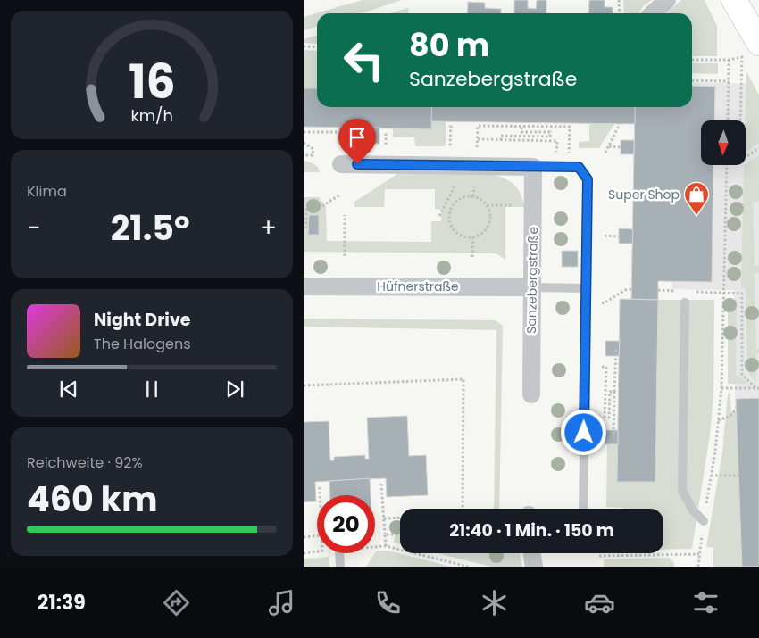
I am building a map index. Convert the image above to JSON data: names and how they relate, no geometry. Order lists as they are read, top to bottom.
{
  "streets": {
    "street": ["Sanzebergstraße", "Hüfnerstraße"]
  },
  "crossings": [
    ["Sanzebergstraße", "Hüfnerstraße"]
  ],
  "places": {
    "shop": ["Super Shop"]
  },
  "north": "bottom",
  "page": {
    "turn": ["80 m", "Sanzebergstraße"],
    "tile": [
      "Klima",
      ["Reichweite · 92%", "460 km"]
    ],
    "heat": ["−", "21.5°", "+"],
    "song": ["Night Drive", "The Halogens"],
    "limit": "20",
    "trip": "21:40 · 1 Min. · 150 m",
    "tabs": "21:39",
    "gauge": ["16", "km/h"]
  }
}
